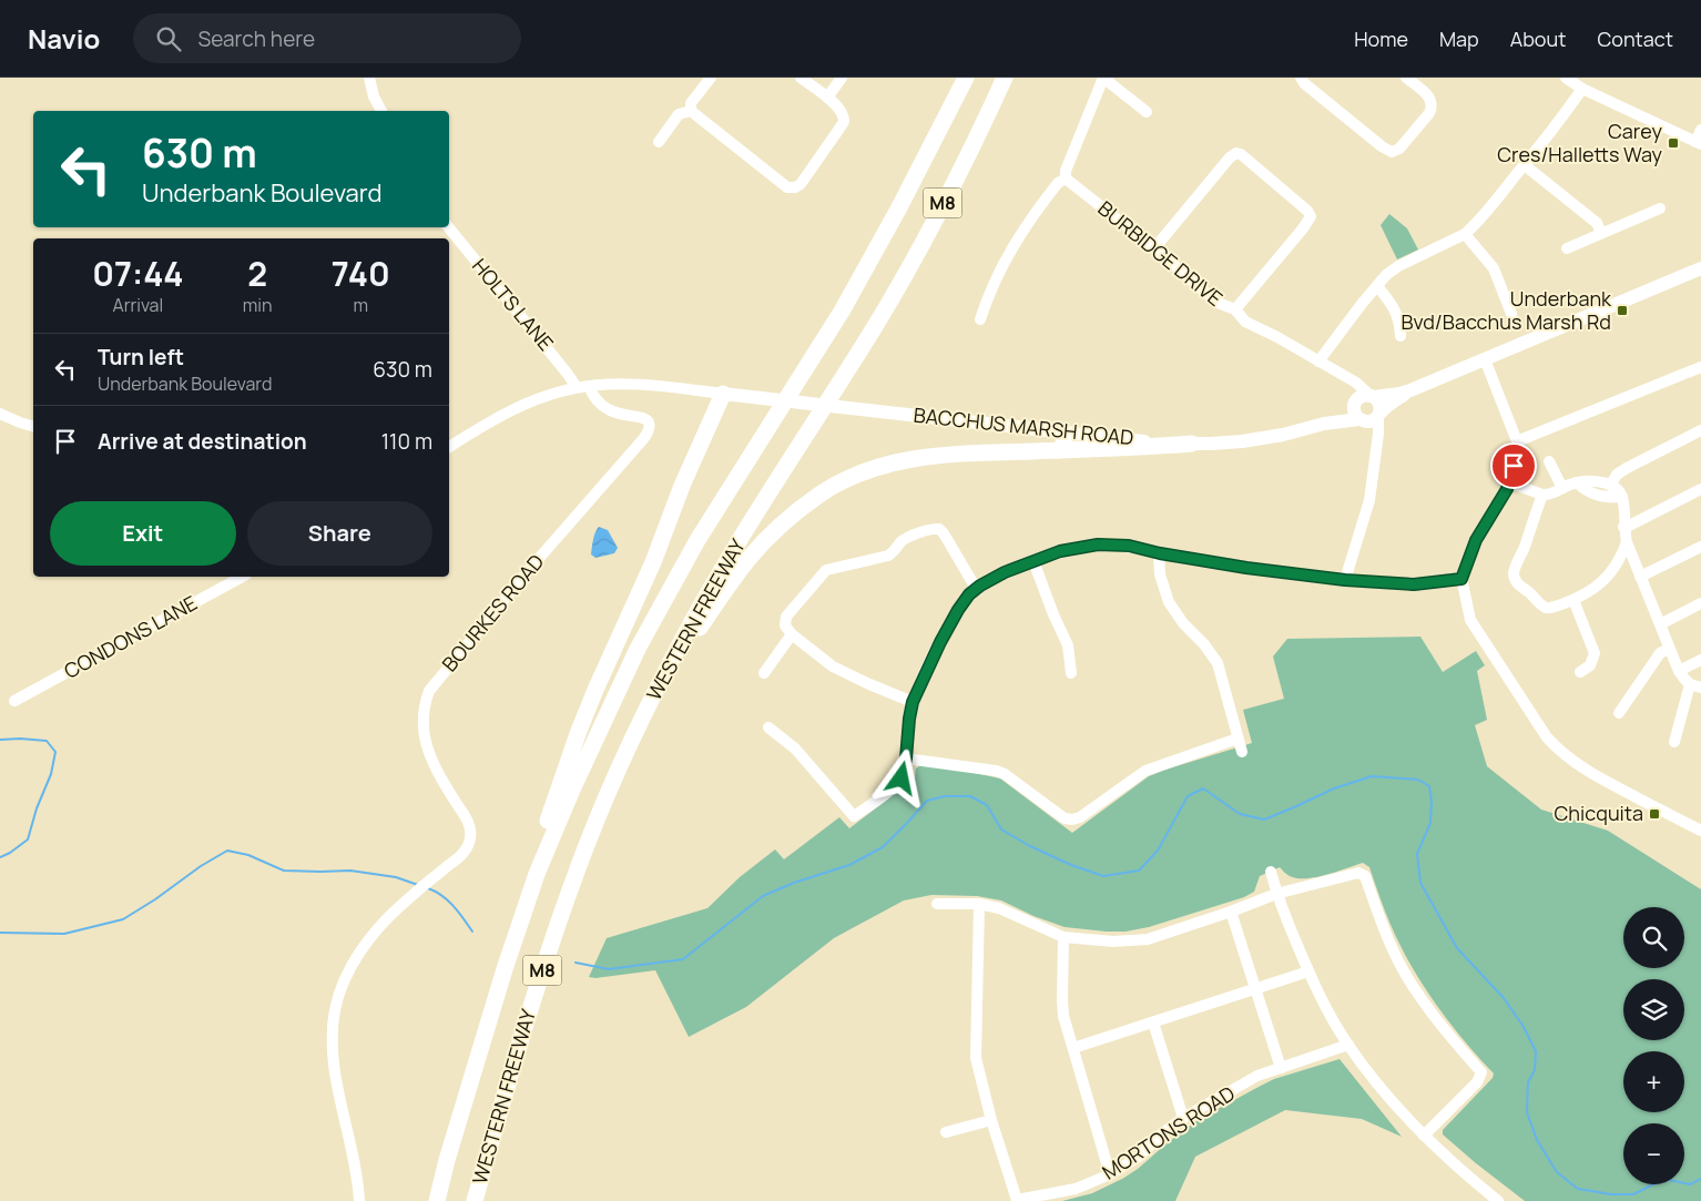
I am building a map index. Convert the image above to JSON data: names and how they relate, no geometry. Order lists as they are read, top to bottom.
{
  "streets": {
    "highway": ["M8", "WESTERN FREEWAY"],
    "main road": ["BACCHUS MARSH ROAD"],
    "street": [
      "BURBIDGE DRIVE",
      "HOLTS LANE",
      "BOURKES ROAD",
      "CONDONS LANE",
      "MORTONS ROAD"
    ]
  },
  "crossings": [
    ["BURBIDGE DRIVE", "BACCHUS MARSH ROAD"]
  ],
  "places": {
    "transit": ["Carey Cres/Halletts Way", "Underbank Bvd/Bacchus Marsh Rd", "Chicquita"]
  },
  "page": {
    "header": "Navio",
    "search": "Search here",
    "nav": [
      "Home",
      "Map",
      "About",
      "Contact"
    ],
    "turn": ["630 m", "Underbank Boulevard"],
    "eta": [
      "07:44",
      "Arrival",
      "2",
      "min",
      "740",
      "m"
    ],
    "list": [
      {
        "name": "Turn left",
        "note": "Underbank Boulevard",
        "value": "630 m"
      },
      {
        "name": "Arrive at destination",
        "value": "110 m"
      }
    ],
    "buttons": ["Exit", "Share"],
    "map_buttons": ["+", "−"]
  }
}
